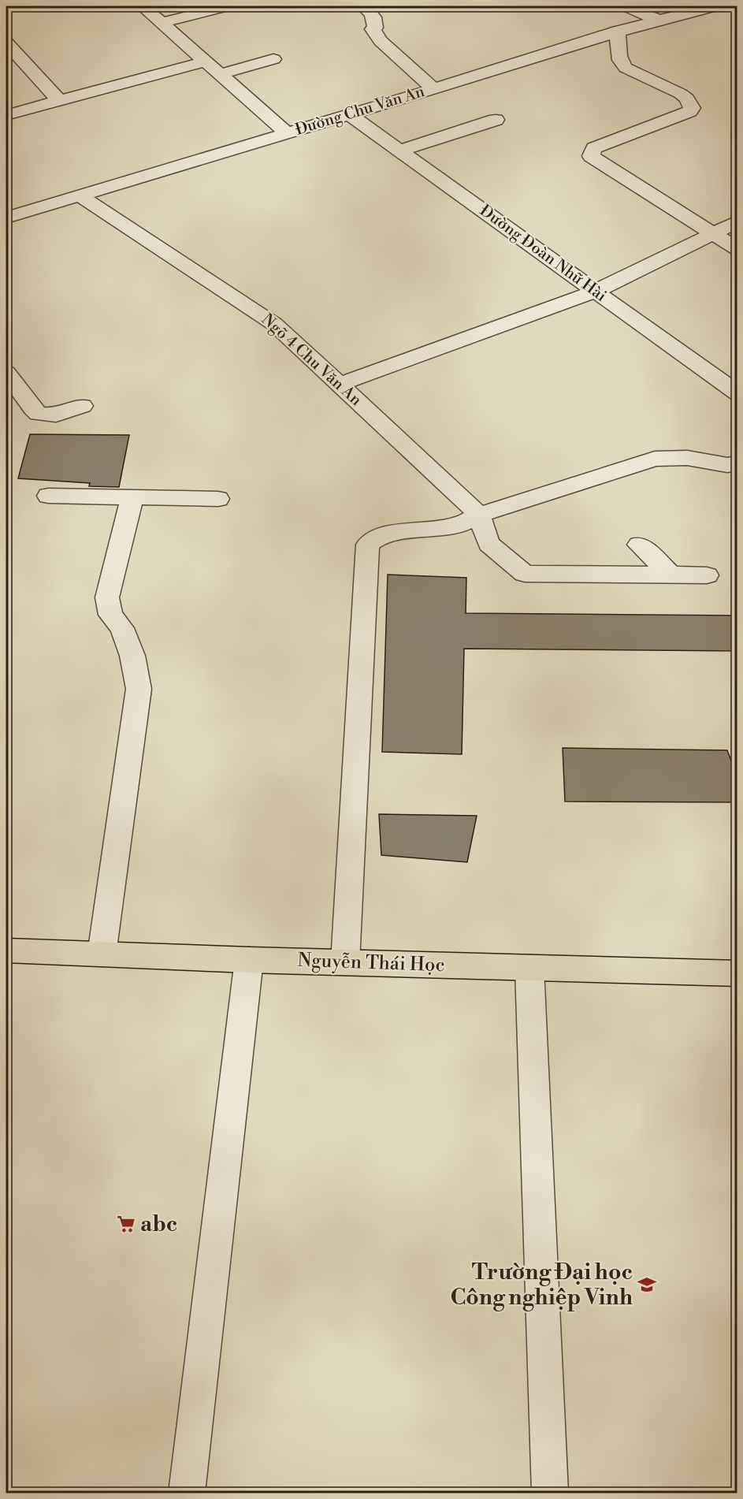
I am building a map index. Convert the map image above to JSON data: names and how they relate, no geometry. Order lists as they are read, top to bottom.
{
  "streets": {
    "main road": ["Nguyễn Thái Học"],
    "street": ["Đường Chu Văn An", "Đường Đoàn Nhữ Hài", "Ngõ 4 Chu Văn An"]
  },
  "crossings": [
    ["Đường Chu Văn An", "Đường Đoàn Nhữ Hài"],
    ["Đường Chu Văn An", "Ngõ 4 Chu Văn An"]
  ],
  "places": {
    "supermarket": ["abc"],
    "school or university": ["Trường Đại học Công nghiệp Vinh"]
  }
}
